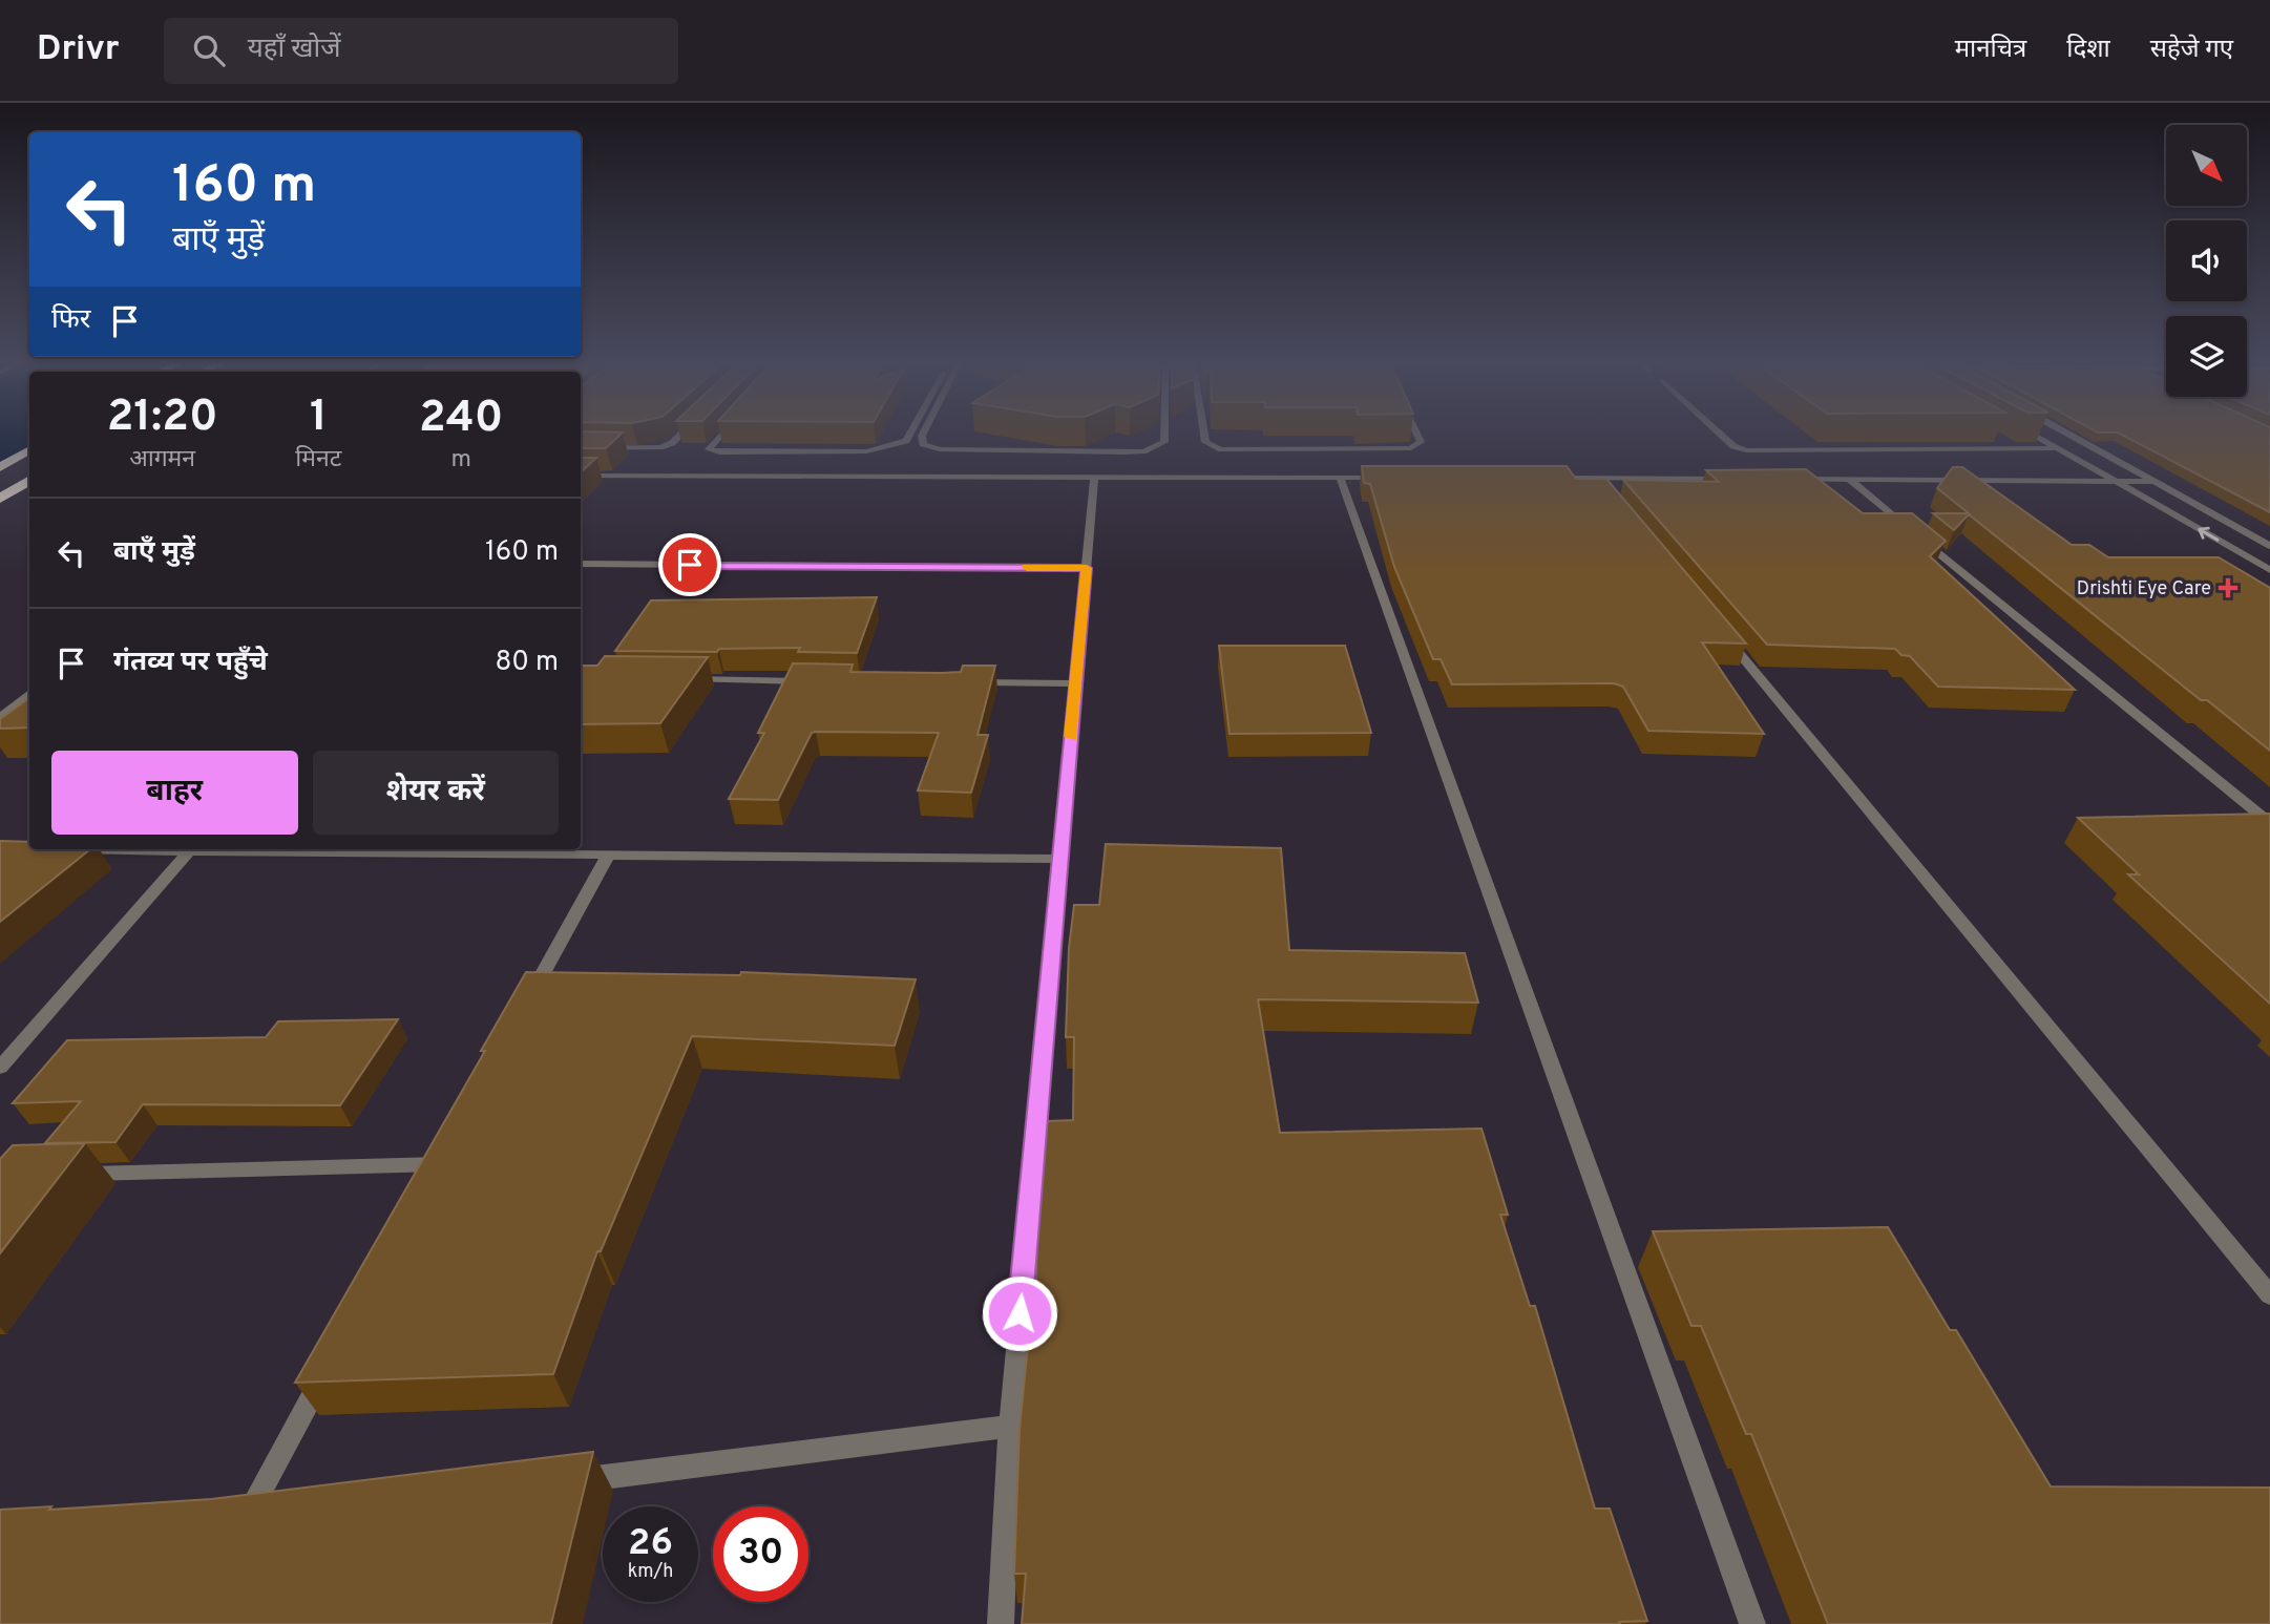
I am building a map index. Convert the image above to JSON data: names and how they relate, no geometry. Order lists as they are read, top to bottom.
{
  "places": {
    "health": ["Drishti Eye Care"]
  },
  "north": "bottom right",
  "page": {
    "header": "Drivr",
    "search": "यहाँ खोजें",
    "nav": ["मानचित्र", "दिशा", "सहेजे गए"],
    "turn": ["160 m", "बाएँ मुड़ें"],
    "then": "फिर",
    "eta": [
      "21:20",
      "आगमन",
      "1",
      "मिनट",
      "240",
      "m"
    ],
    "list": [
      {
        "name": "बाएँ मुड़ें",
        "value": "160 m"
      },
      {
        "name": "गंतव्य पर पहुँचे",
        "value": "80 m"
      }
    ],
    "buttons": ["बाहर", "शेयर करें"],
    "speed": "26 km/h",
    "limit": "30"
  }
}
